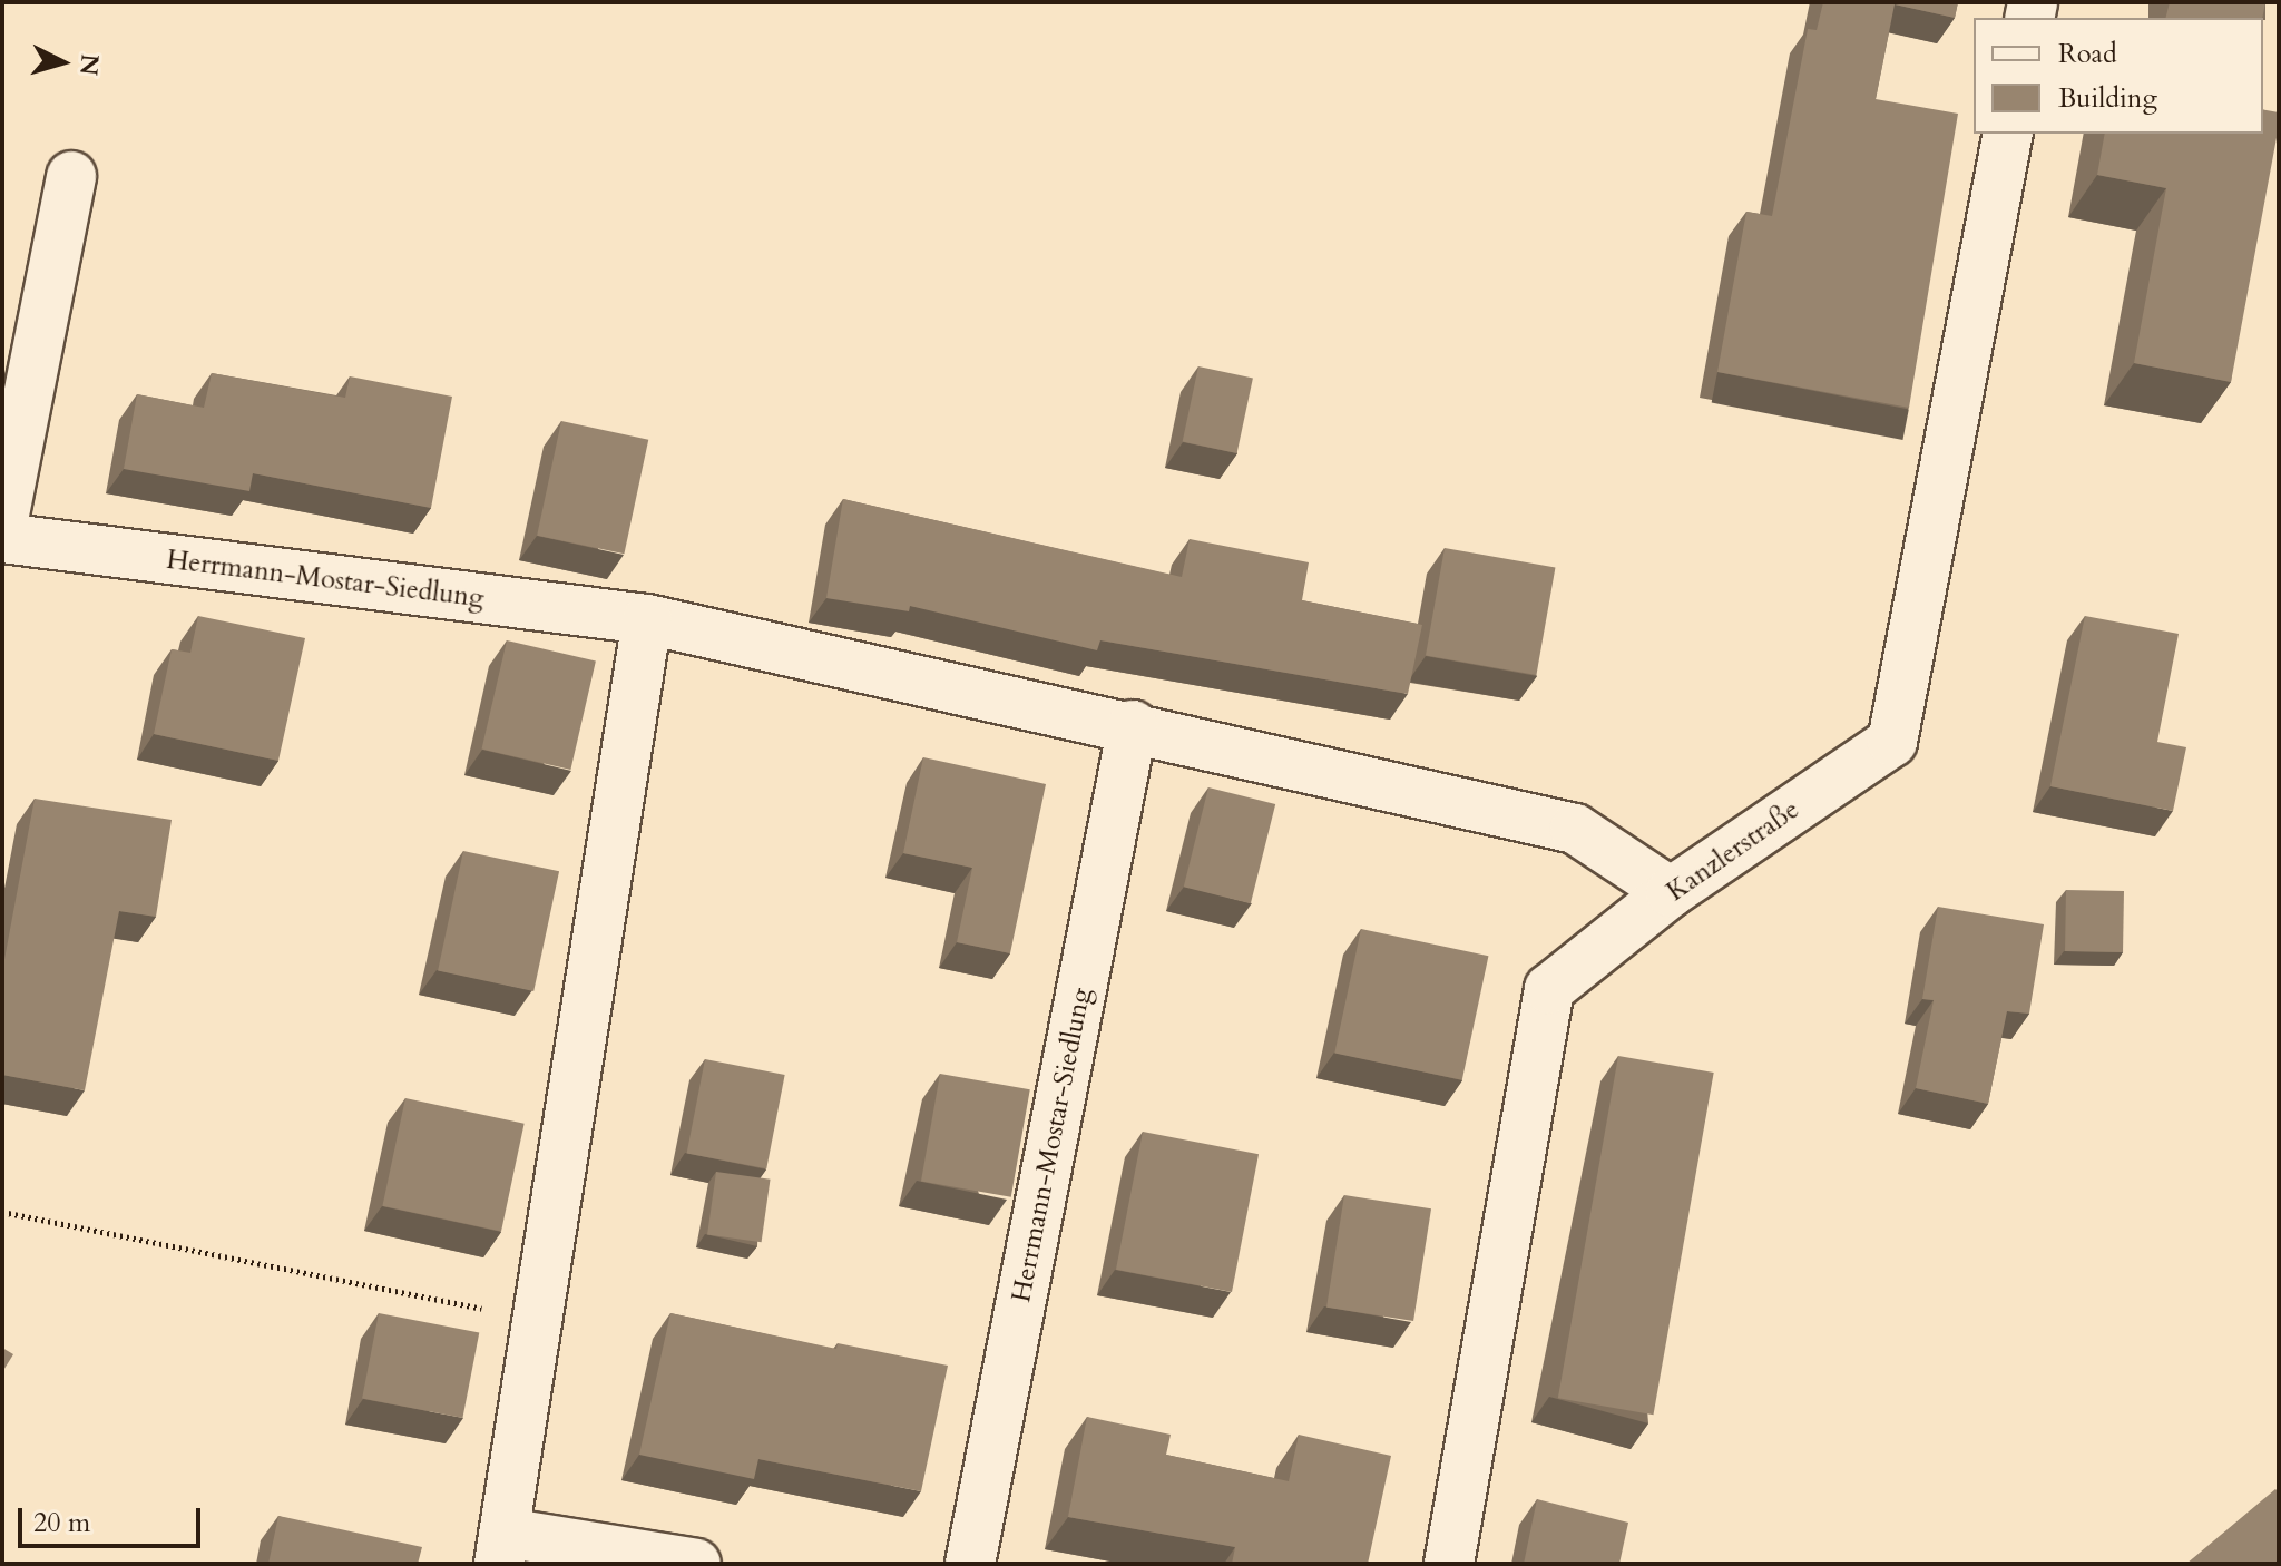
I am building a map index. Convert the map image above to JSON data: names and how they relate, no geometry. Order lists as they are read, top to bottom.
{
  "streets": {
    "street": ["Herrmann-Mostar-Siedlung", "Kanzlerstraße"]
  },
  "crossings": [
    ["Herrmann-Mostar-Siedlung", "Kanzlerstraße"]
  ],
  "legend": ["Road", "Building"],
  "scale_bar": "20 m",
  "north": "right"
}
